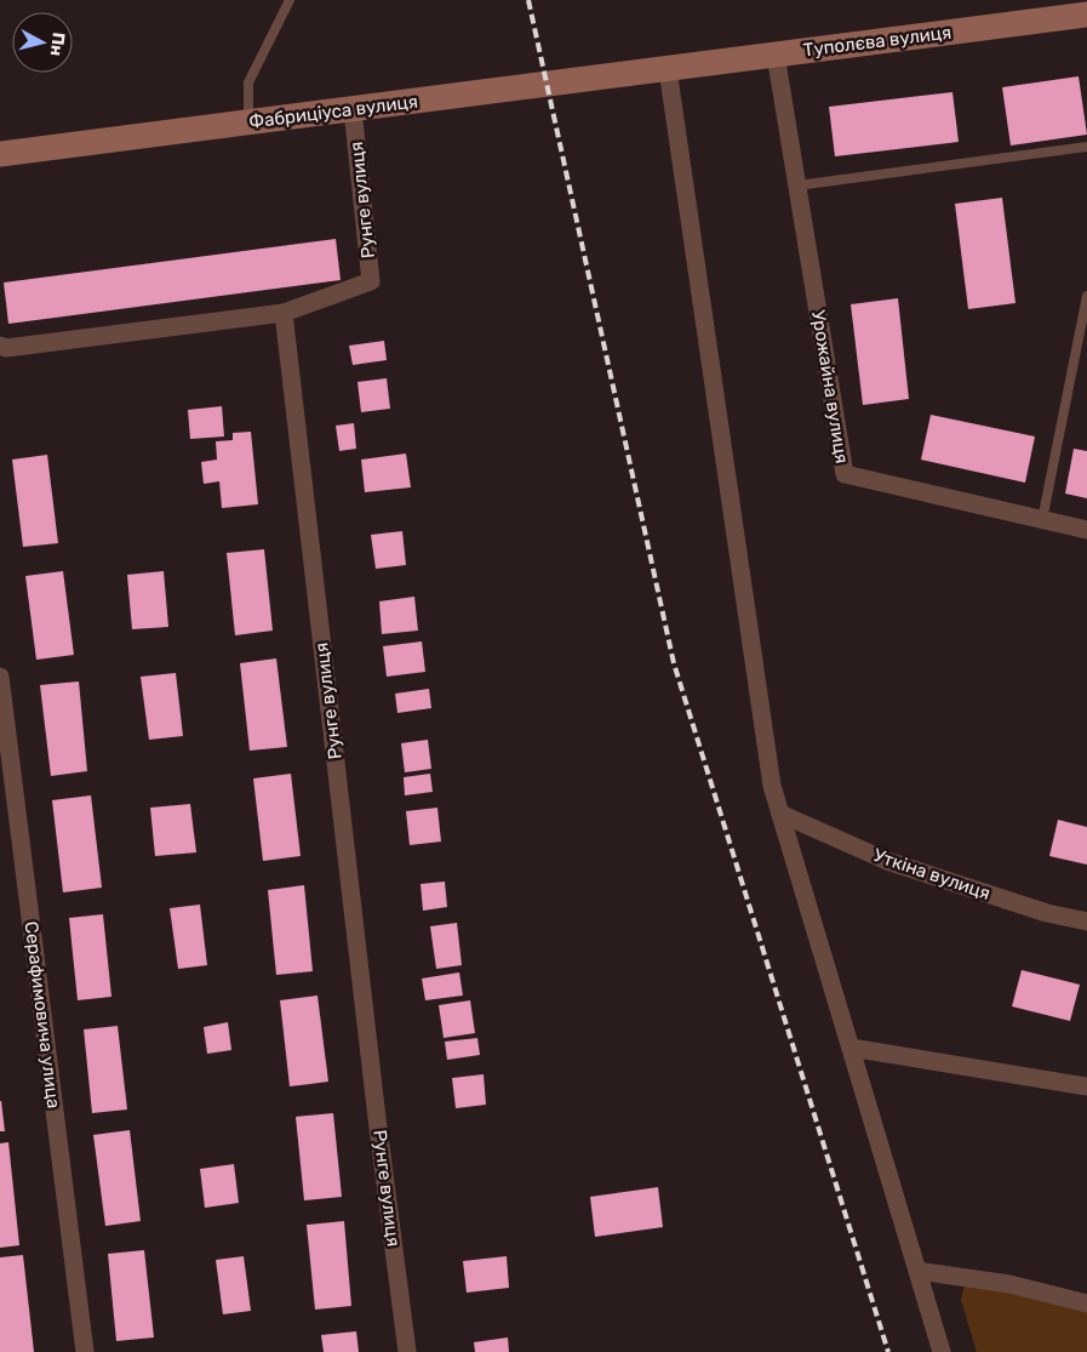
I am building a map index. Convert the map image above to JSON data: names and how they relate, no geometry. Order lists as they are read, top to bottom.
{
  "streets": {
    "main road": ["Туполєва вулиця", "Фабриціуса вулиця"],
    "street": [
      "Рунге вулиця",
      "Урожайна вулиця",
      "Уткiна вулиця",
      "Серафимовича улица"
    ]
  },
  "crossings": [
    ["Туполєва вулиця", "Фабриціуса вулиця"],
    ["Туполєва вулиця", "Урожайна вулиця"],
    ["Фабриціуса вулиця", "Рунге вулиця"]
  ],
  "north": "right"
}
